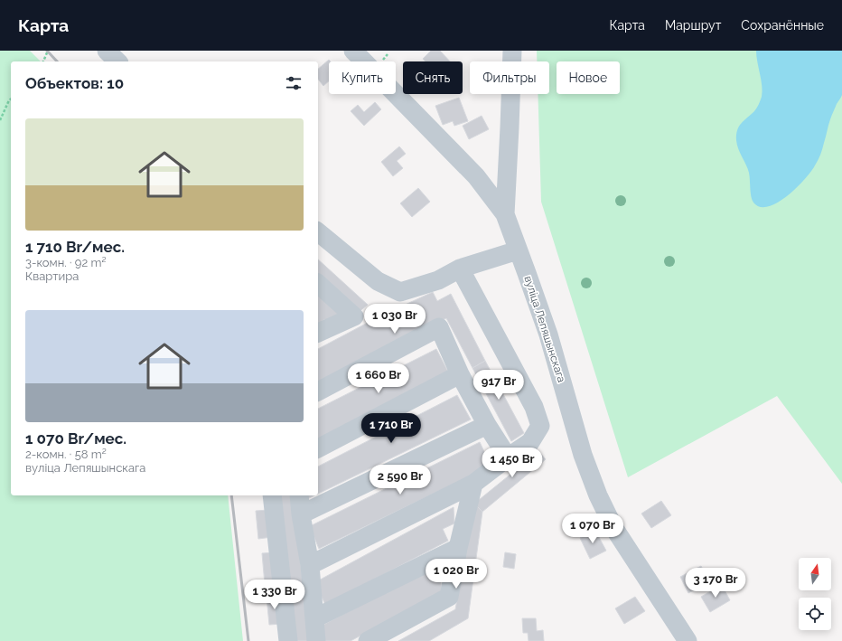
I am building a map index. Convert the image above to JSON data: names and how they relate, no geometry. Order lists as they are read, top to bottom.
{
  "streets": {
    "street": ["вуліца Лепяшынскага"]
  },
  "north": "top",
  "page": {
    "header": "Карта",
    "nav": ["Карта", "Маршрут", "Сохранённые"],
    "chip": [
      "Купить",
      "Снять",
      "Фильтры",
      "Новое"
    ],
    "heading": "Объектов: 10",
    "list": [
      {
        "name": "1 710 Br/мес.",
        "note": "3-комн. · 92 m² · Квартира"
      },
      {
        "name": "1 070 Br/мес.",
        "note": "2-комн. · 58 m² · вуліца Лепяшынскага"
      }
    ],
    "price": [
      "1 030 Br",
      "1 660 Br",
      "917 Br",
      "1 710 Br",
      "1 450 Br",
      "2 590 Br",
      "1 070 Br",
      "1 020 Br",
      "3 170 Br",
      "1 330 Br"
    ]
  }
}
